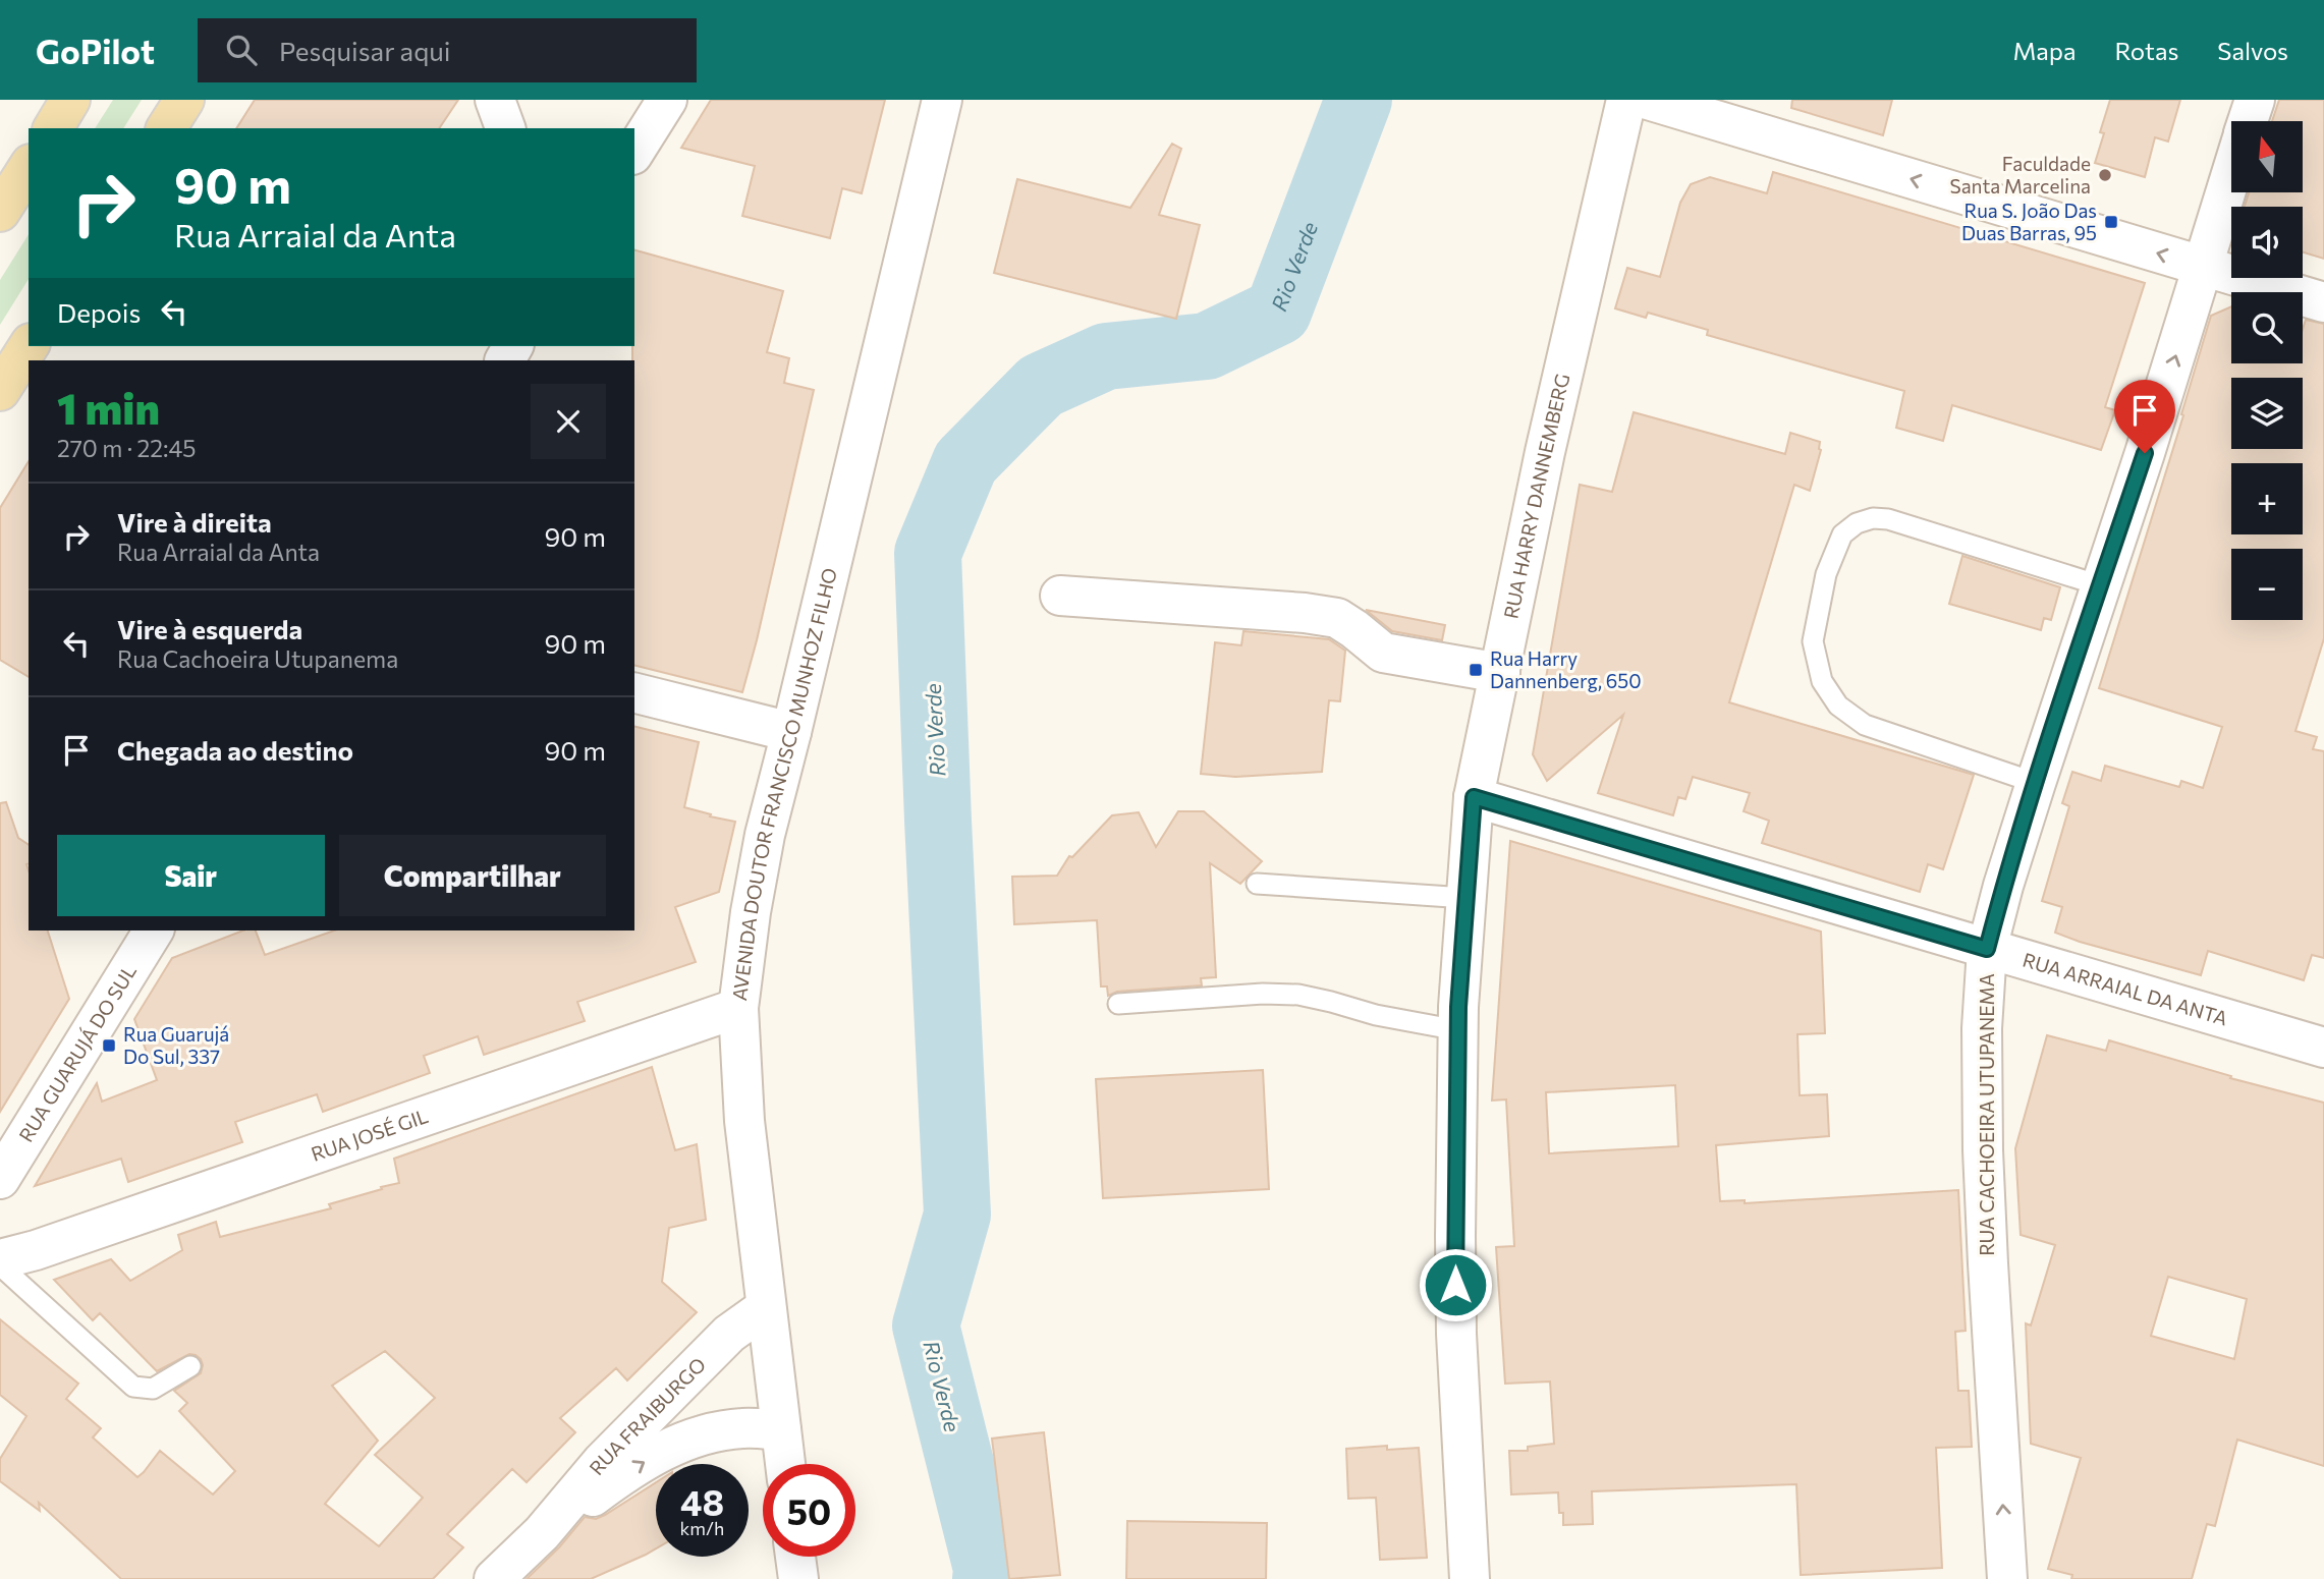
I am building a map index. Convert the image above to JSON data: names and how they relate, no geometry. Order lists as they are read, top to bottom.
{
  "streets": {
    "street": [
      "RUA HARRY DANNEMBERG",
      "AVENIDA DOUTOR FRANCISCO MUNHOZ FILHO",
      "RUA ARRAIAL DA ANTA",
      "RUA GUARUJÁ DO SUL",
      "RUA CACHOEIRA UTUPANEMA",
      "RUA JOSÉ GIL",
      "RUA FRAIBURGO"
    ]
  },
  "crossings": [
    ["RUA HARRY DANNEMBERG", "RUA ARRAIAL DA ANTA"],
    ["AVENIDA DOUTOR FRANCISCO MUNHOZ FILHO", "RUA JOSÉ GIL"],
    ["AVENIDA DOUTOR FRANCISCO MUNHOZ FILHO", "RUA FRAIBURGO"],
    ["RUA ARRAIAL DA ANTA", "RUA CACHOEIRA UTUPANEMA"]
  ],
  "one_way": ["RUA CACHOEIRA UTUPANEMA"],
  "water": ["Rio Verde"],
  "places": {
    "other": ["Faculdade Santa Marcelina"],
    "transit": ["Rua S. João Das Duas Barras, 95", "Rua Harry Dannenberg, 650", "Rua Guarujá Do Sul, 337"]
  },
  "north": "top",
  "page": {
    "header": "GoPilot",
    "search": "Pesquisar aqui",
    "nav": ["Mapa", "Rotas", "Salvos"],
    "map_buttons": ["+", "−"],
    "turn": ["90 m", "Rua Arraial da Anta"],
    "then": "Depois",
    "heading": ["1 min", "270 m · 22:45"],
    "list": [
      {
        "name": "Vire à direita",
        "note": "Rua Arraial da Anta",
        "value": "90 m"
      },
      {
        "name": "Vire à esquerda",
        "note": "Rua Cachoeira Utupanema",
        "value": "90 m"
      },
      {
        "name": "Chegada ao destino",
        "value": "90 m"
      }
    ],
    "buttons": ["Sair", "Compartilhar"],
    "speed": "48 km/h",
    "limit": "50"
  }
}
